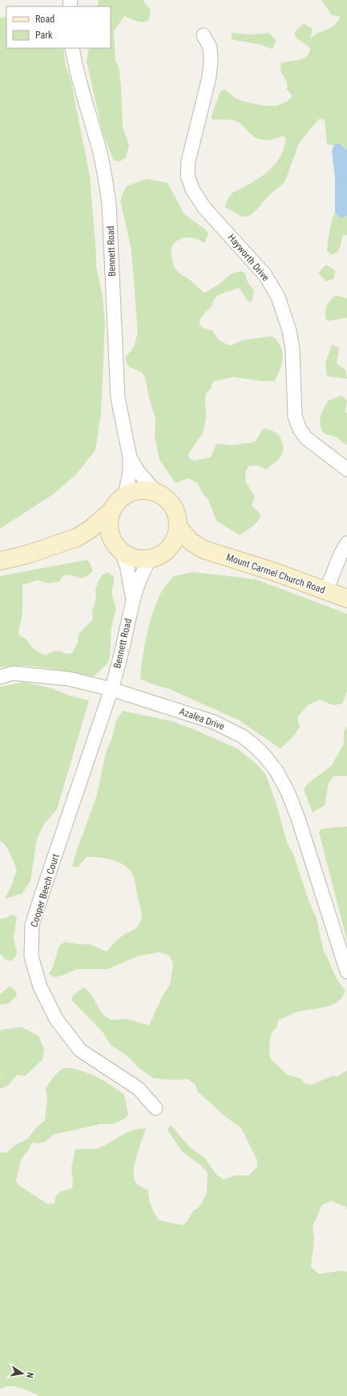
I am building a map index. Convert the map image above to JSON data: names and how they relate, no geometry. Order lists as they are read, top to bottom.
{
  "streets": {
    "main road": ["Mount Carmel Church Road"],
    "street": [
      "Bennett Road",
      "Hayworth Drive",
      "Azalea Drive",
      "Cooper Beech Court"
    ]
  },
  "crossings": [
    ["Bennett Road", "Mount Carmel Church Road"],
    ["Bennett Road", "Azalea Drive"],
    ["Bennett Road", "Cooper Beech Court"],
    ["Azalea Drive", "Cooper Beech Court"]
  ],
  "legend": ["Road", "Park"],
  "north": "right"
}
